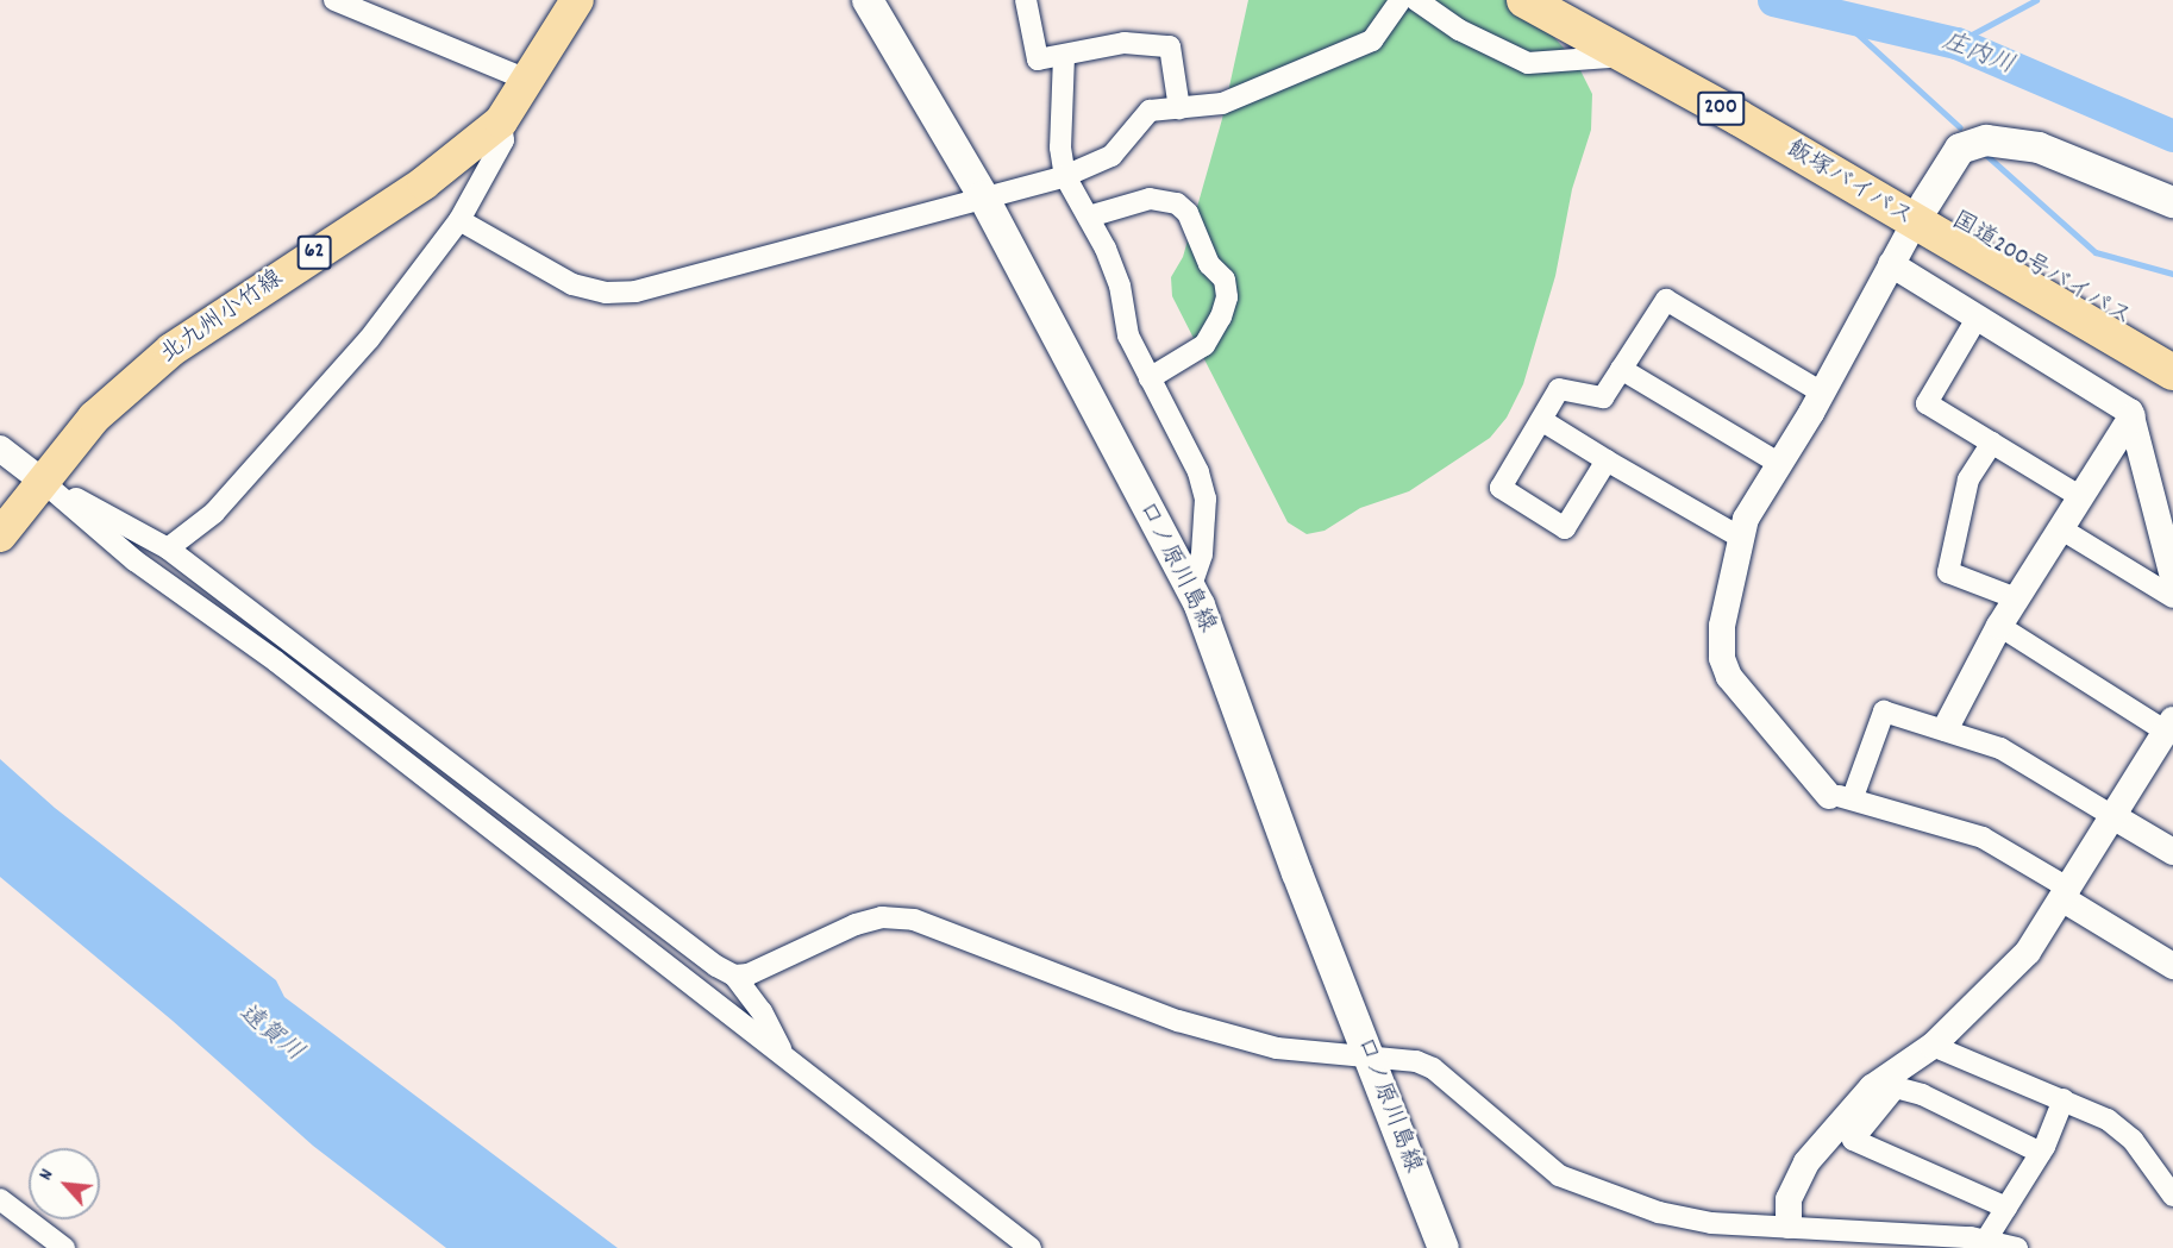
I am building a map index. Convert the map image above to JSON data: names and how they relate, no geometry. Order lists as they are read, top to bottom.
{
  "streets": {
    "highway": ["200", "飯塚バイパス", "国道200号バイパス"],
    "main road": ["62", "北九州小竹線", "口ノ原川島線"]
  },
  "crossings": [
    ["飯塚バイパス", "国道200号バイパス"]
  ],
  "water": ["庄内川", "遠賀川"],
  "north": "top left"
}
